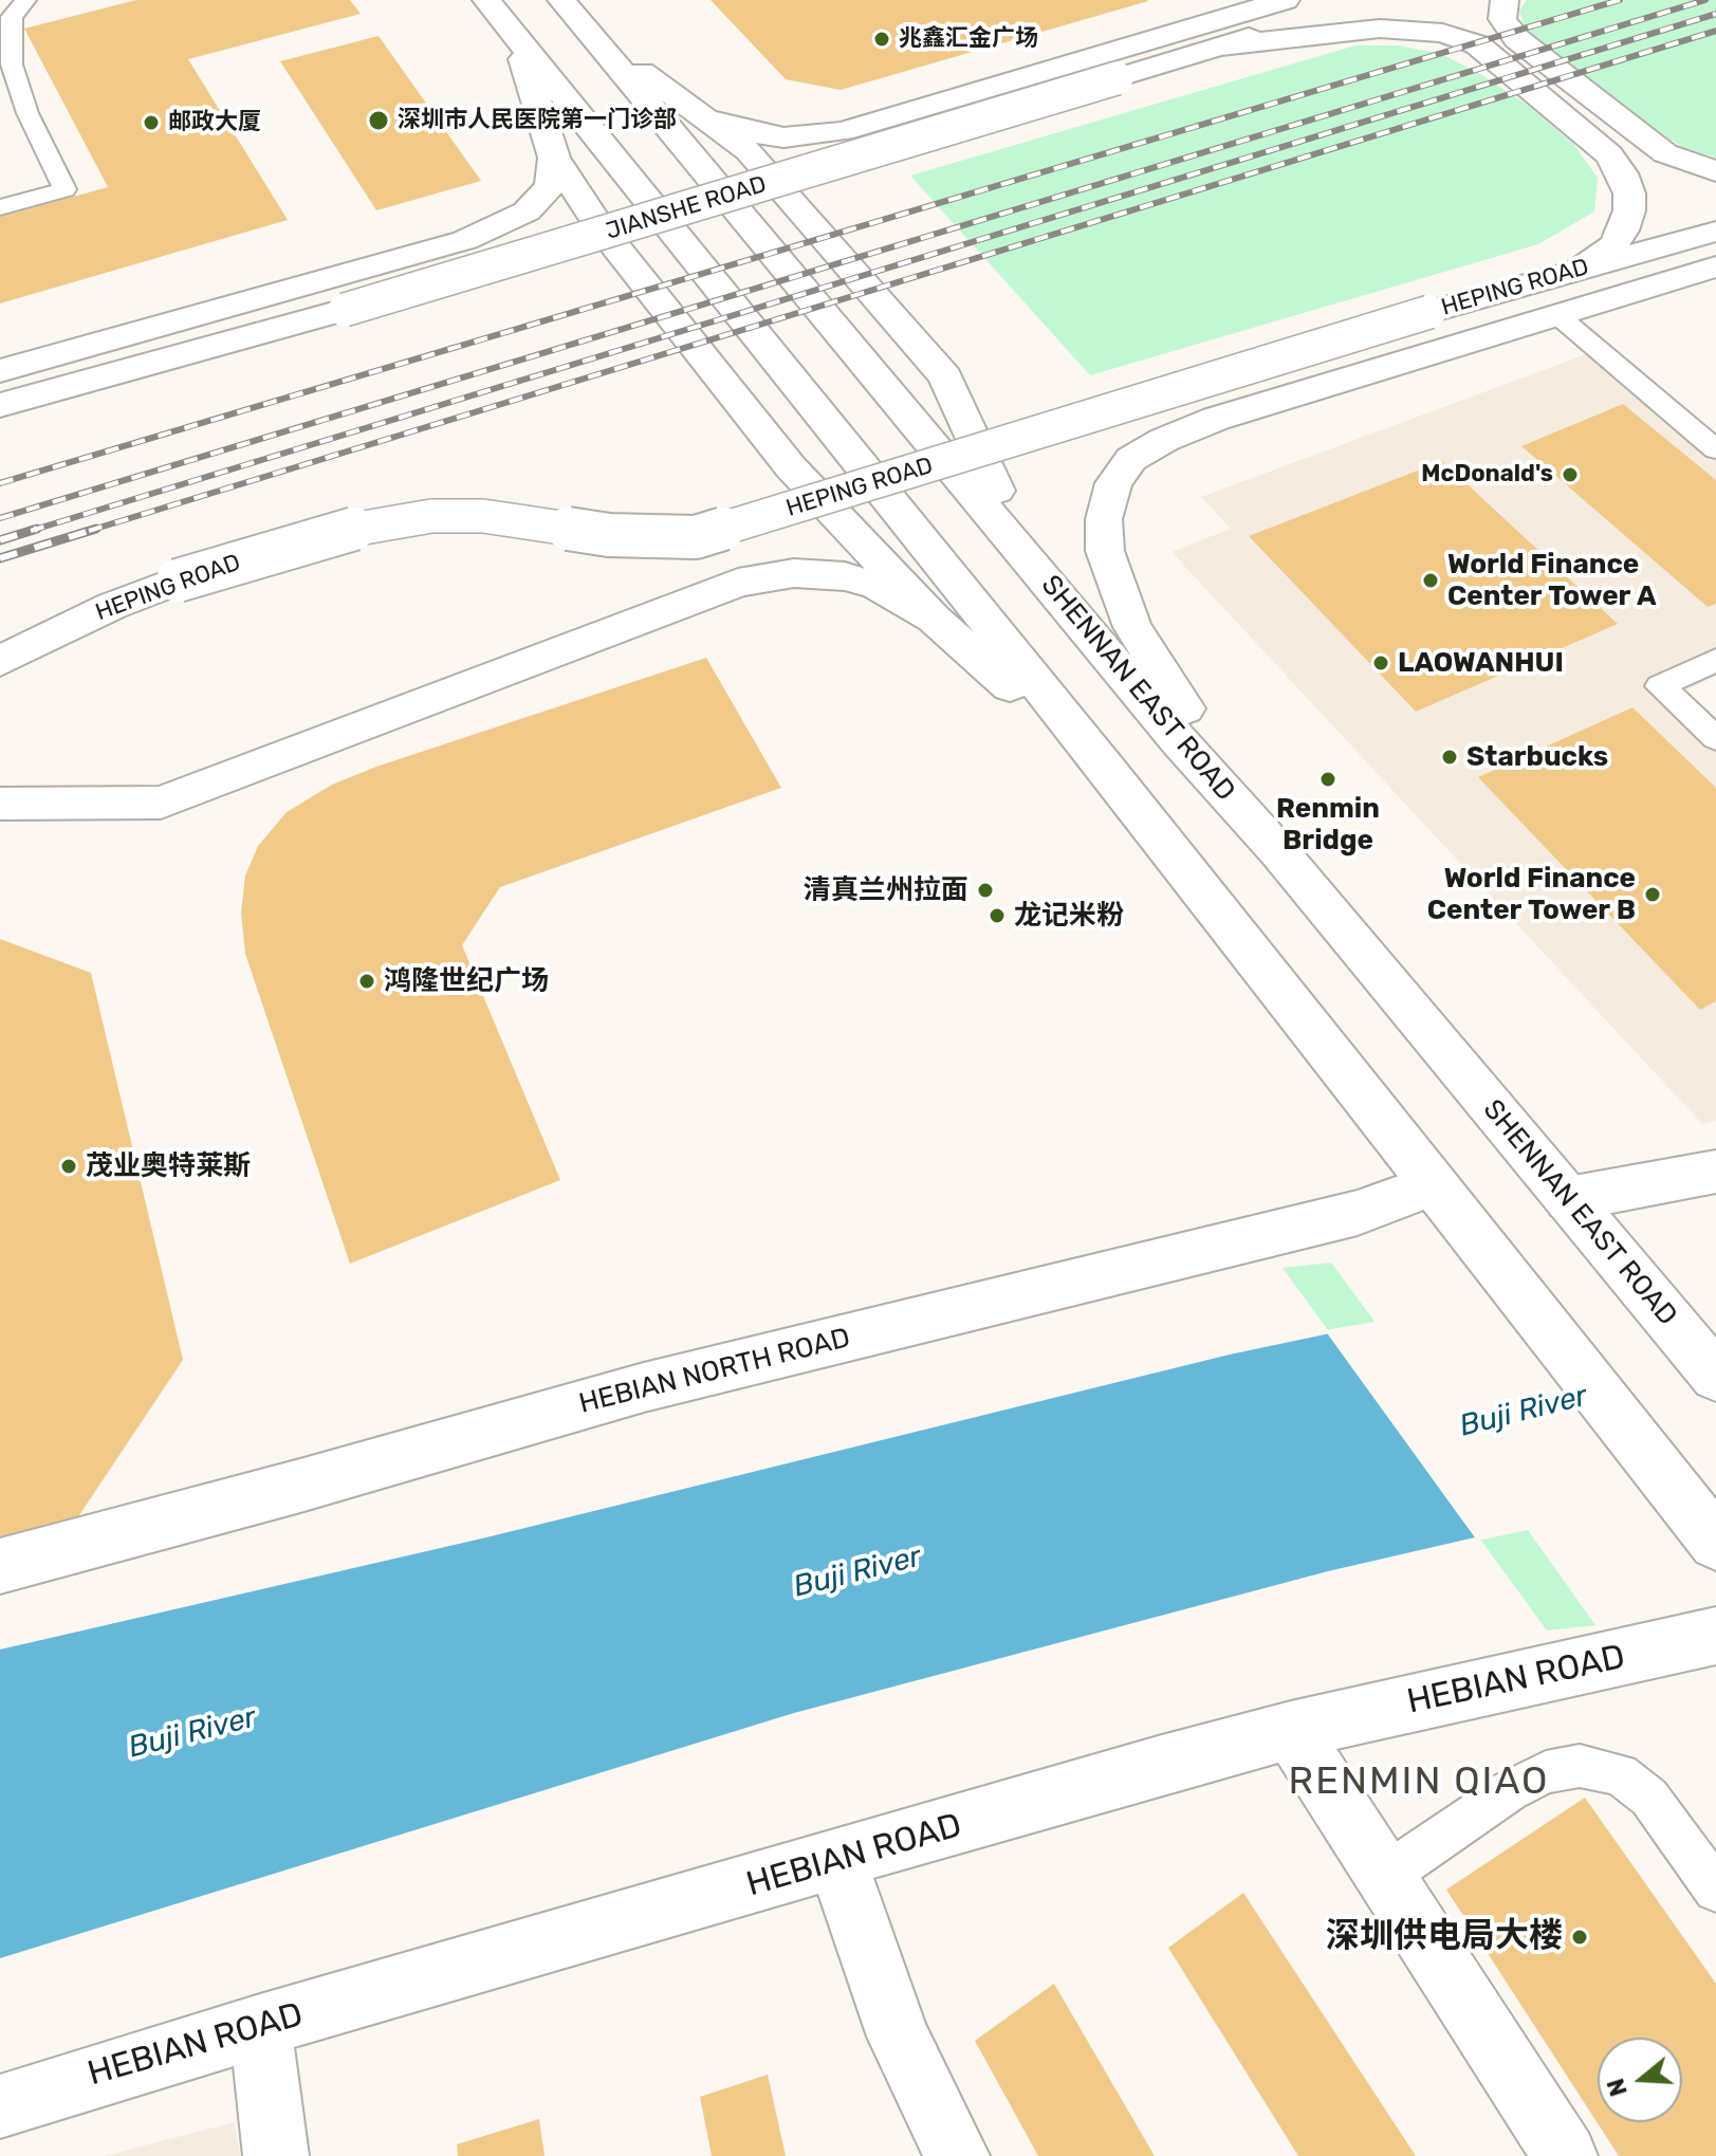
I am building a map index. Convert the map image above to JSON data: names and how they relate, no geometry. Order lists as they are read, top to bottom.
{
  "streets": {
    "main road": [
      "JIANSHE ROAD",
      "HEPING ROAD",
      "SHENNAN EAST ROAD",
      "HEBIAN NORTH ROAD",
      "HEBIAN ROAD"
    ]
  },
  "districts": ["RENMIN QIAO"],
  "water": ["Buji River"],
  "places": [
    "兆鑫汇金广场",
    "深圳市人民医院第一门诊部",
    "邮政大厦",
    "McDonald's",
    "World Finance Center Tower A",
    "LAOWANHUI",
    "Starbucks",
    "Renmin Bridge",
    "清真兰州拉面",
    "World Finance Center Tower B",
    "龙记米粉",
    "鸿隆世纪广场",
    "茂业奥特莱斯",
    "深圳供电局大楼"
  ],
  "north": "left"
}
